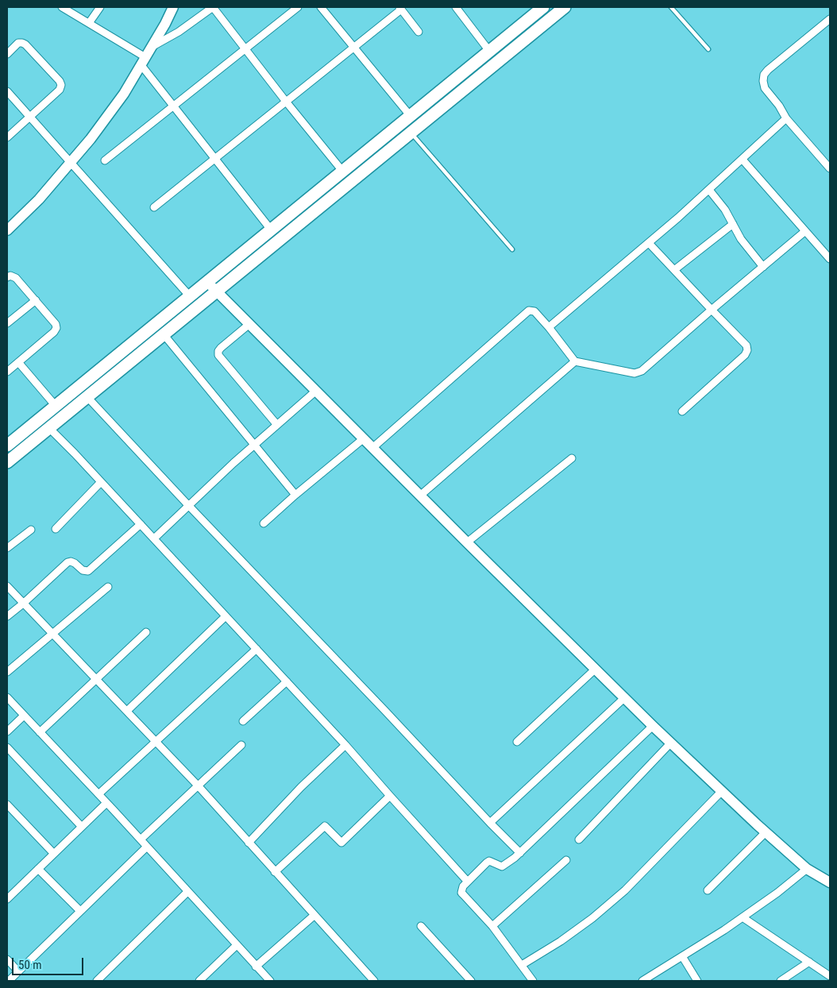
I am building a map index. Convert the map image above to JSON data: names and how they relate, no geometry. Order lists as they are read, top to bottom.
{
  "scale_bar": "50 m"
}
